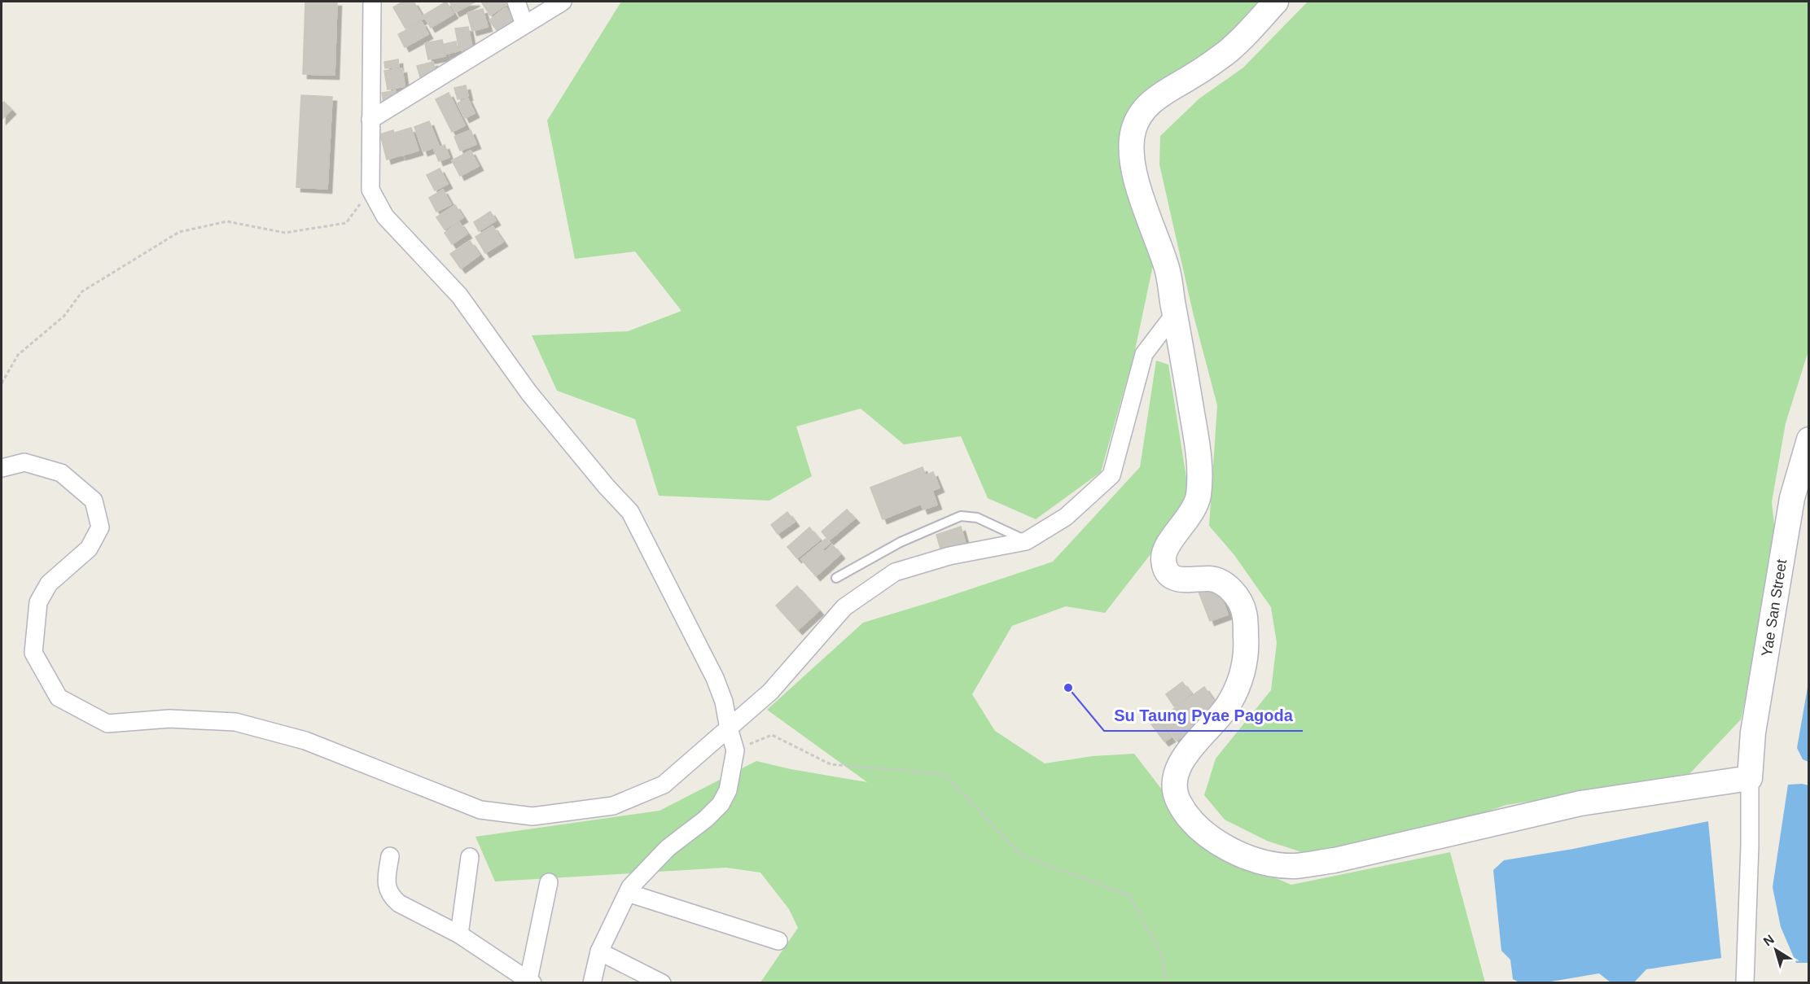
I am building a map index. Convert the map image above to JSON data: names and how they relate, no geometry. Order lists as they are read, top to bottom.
{
  "streets": {
    "main road": ["Yae San Street"]
  },
  "places": ["Su Taung Pyae Pagoda"],
  "north": "top left"
}
